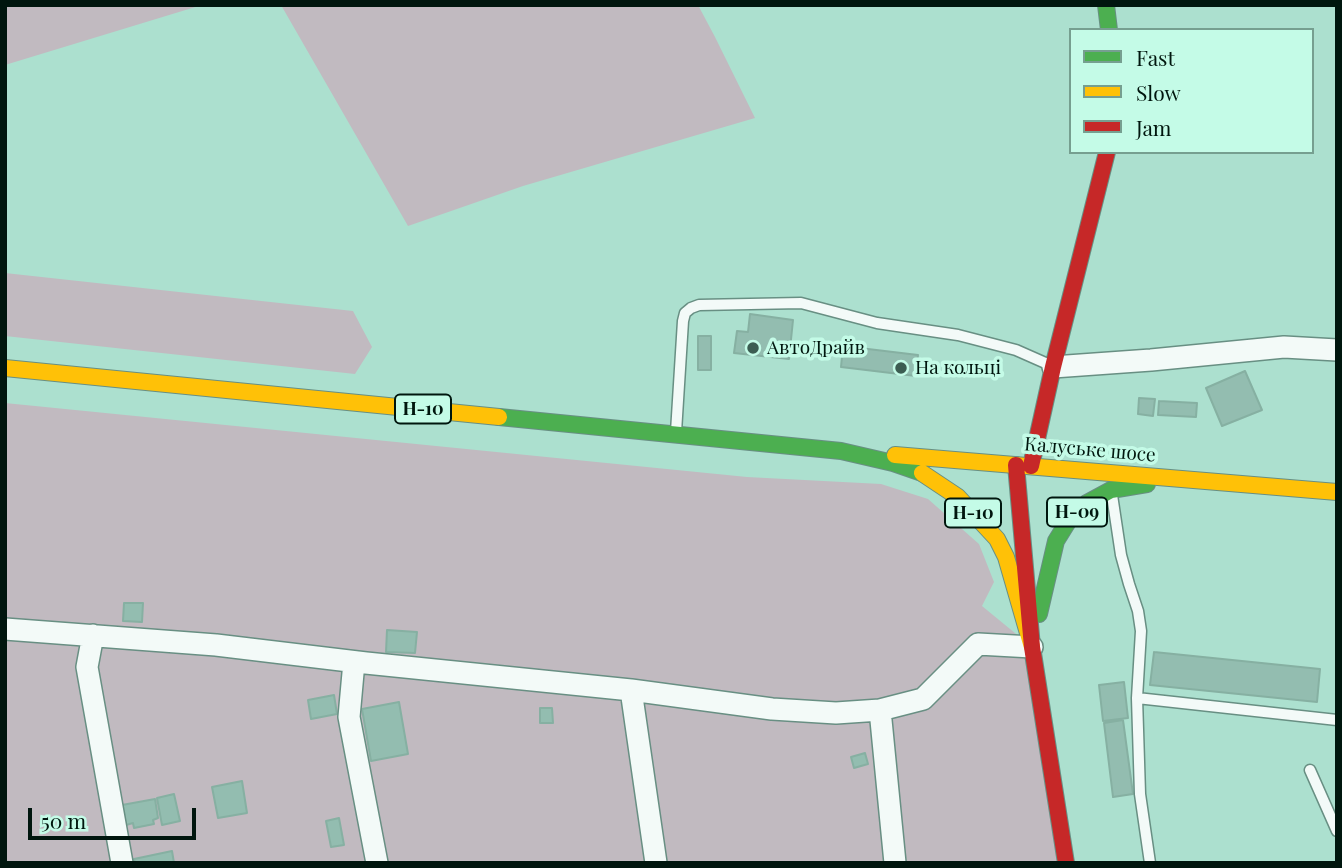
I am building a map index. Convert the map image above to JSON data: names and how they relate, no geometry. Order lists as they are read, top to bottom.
{
  "streets": {
    "main road": ["Н-10", "Калуське шосе", "Н-09"]
  },
  "crossings": [
    ["Н-10", "Калуське шосе"],
    ["Н-10", "Н-09"],
    ["Калуське шосе", "Н-09"]
  ],
  "places": ["АвтоДрайв", "На кольці"],
  "legend": ["Fast", "Slow", "Jam"],
  "scale_bar": "50 m"
}
